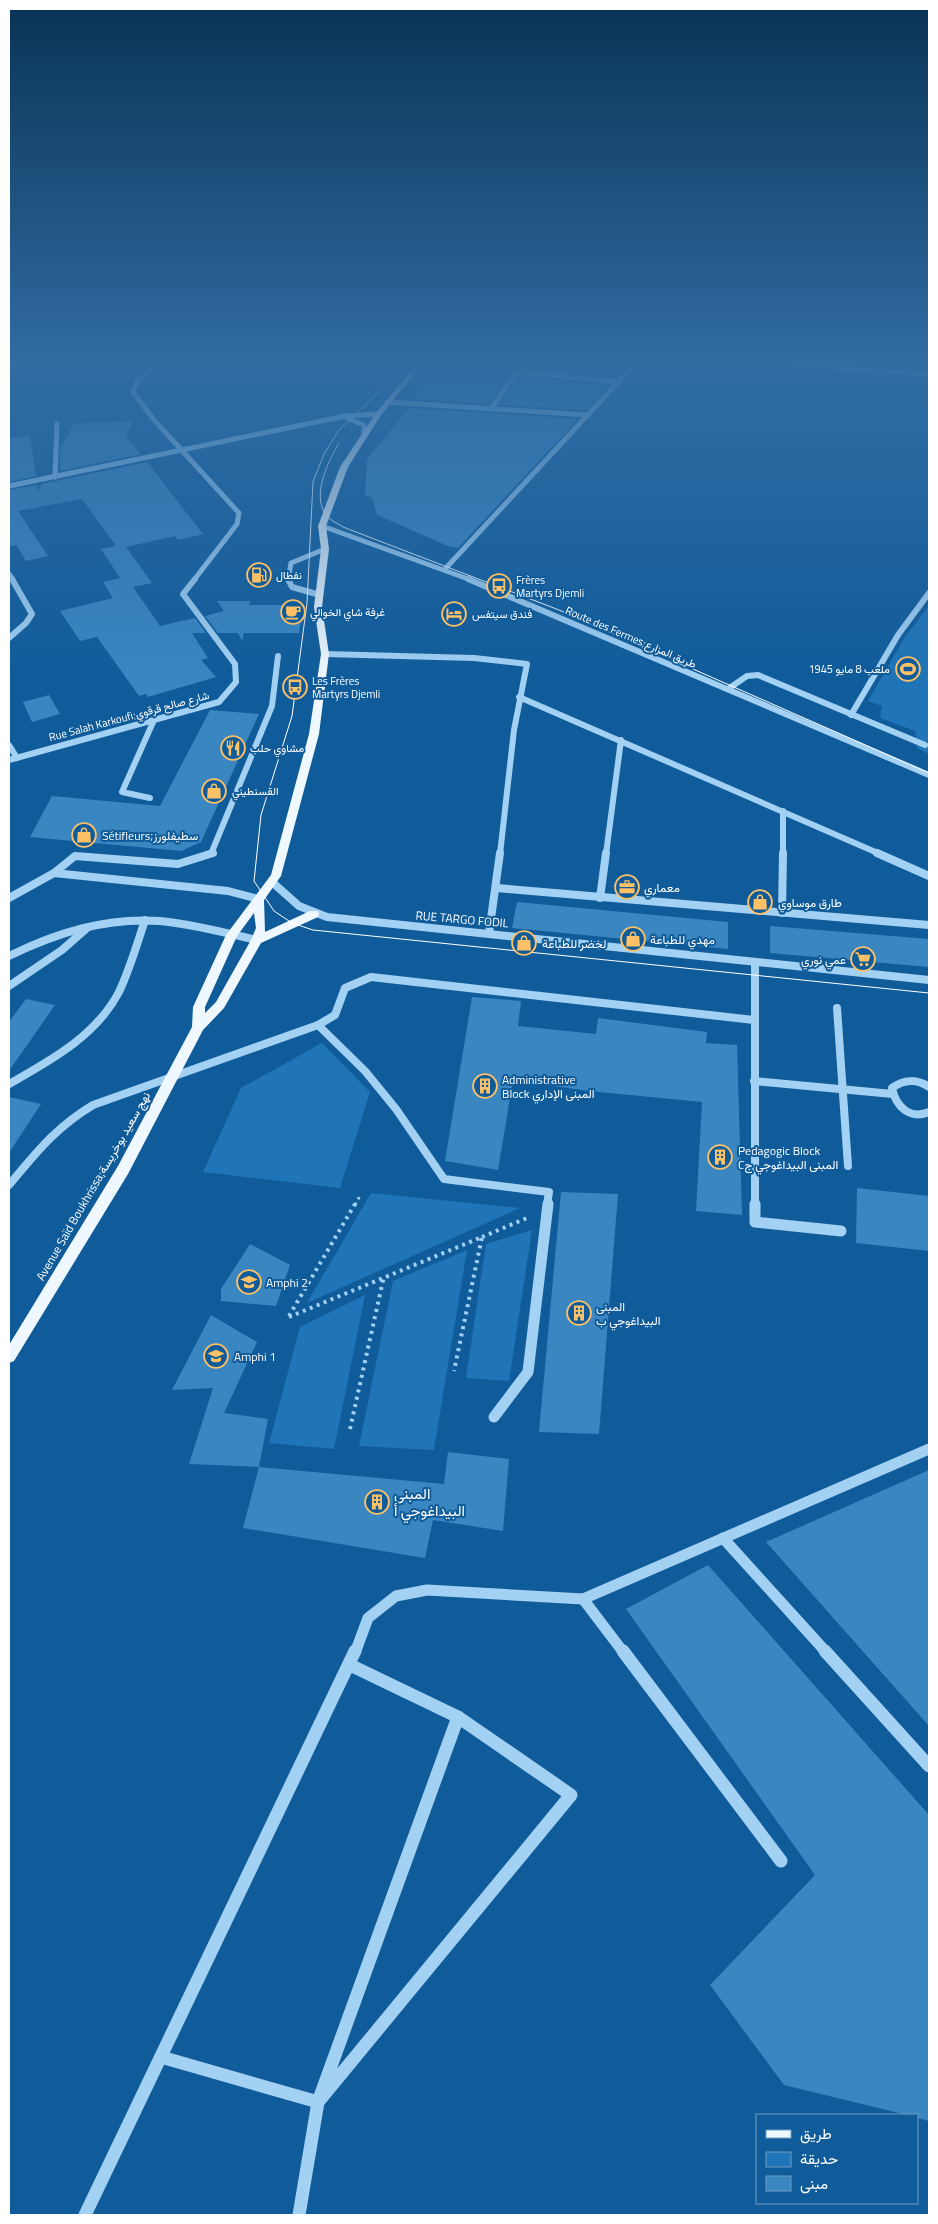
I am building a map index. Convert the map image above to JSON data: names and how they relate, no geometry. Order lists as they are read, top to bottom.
{
  "streets": {
    "main road": ["Avenue Saïd Boukhrissa;نهج سعيد بوخريسة"],
    "street": ["Route des Fermes;طريق المزارع", "Rue Salah Karkoufi;شارع صالح قرقوي", "RUE TARGO FODIL"]
  },
  "crossings": [
    ["Route des Fermes;طريق المزارع", "Avenue Saïd Boukhrissa;نهج سعيد بوخريسة"],
    ["RUE TARGO FODIL", "Avenue Saïd Boukhrissa;نهج سعيد بوخريسة"]
  ],
  "places": {
    "fuel station": ["نفطال"],
    "bus stop": ["Frères Martyrs Djemli", "Les Frères Martyrs Djemli"],
    "cafe": ["غرفة شاي الخوالي"],
    "hotel": ["فندق سيتفس"],
    "sports": ["ملعب 8 مايو 1945"],
    "restaurant": ["مشاوي حلب"],
    "shop": [
      "القسنطيني",
      "Sétifleurs;سطيفلورز",
      "طارق موساوي",
      "مهدي للطباعة",
      "لخضر للطباعة"
    ],
    "office": ["معماري"],
    "supermarket": ["عمي نوري"],
    "building": [
      "Administrative Block المبنى الإداري",
      "Pedagogic Block Cالمبنى البيداغوجي ج",
      "المبنى البيداغوجي ب",
      "المبنى البيداغوجي أ"
    ],
    "school or university": ["Amphi 2", "Amphi 1"]
  },
  "legend": ["طريق", "حديقة", "مبنى"]
}
